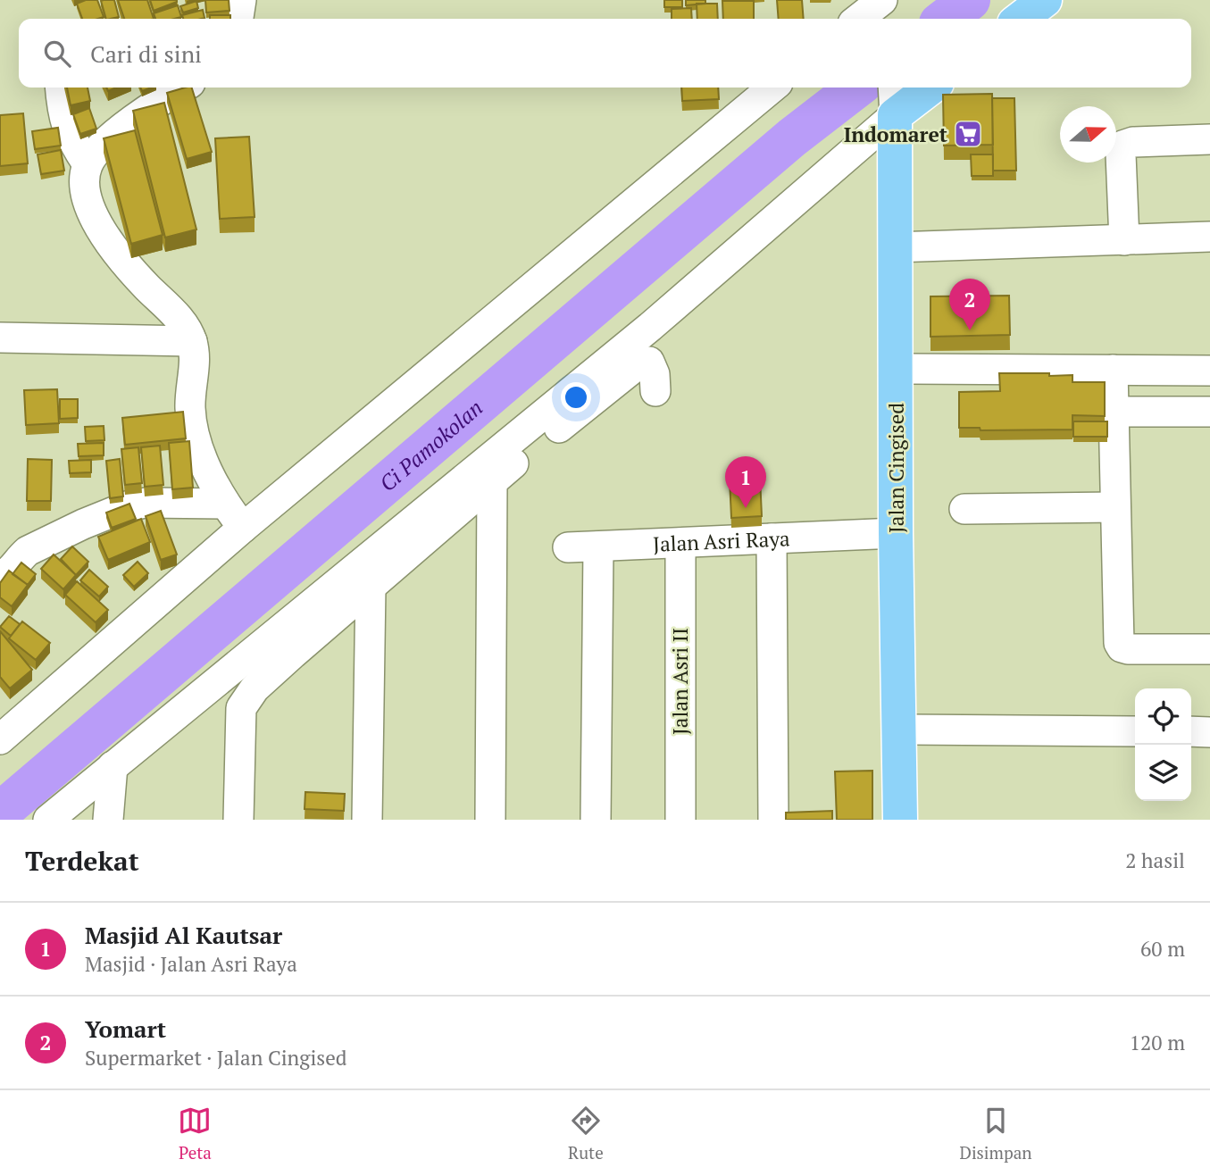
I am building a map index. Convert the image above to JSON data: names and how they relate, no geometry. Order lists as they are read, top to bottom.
{
  "streets": {
    "main road": ["Jalan Cingised"],
    "street": ["Jalan Asri Raya", "Jalan Asri II"]
  },
  "crossings": [
    ["Jalan Cingised", "Jalan Asri Raya"],
    ["Jalan Asri Raya", "Jalan Asri II"]
  ],
  "water": ["Ci Pamokolan"],
  "places": {
    "supermarket": ["Indomaret"]
  },
  "north": "right",
  "page": {
    "search": "Cari di sini",
    "pins": ["2", "1"],
    "heading": ["Terdekat", "2 hasil"],
    "list": [
      {
        "mark": "1",
        "name": "Masjid Al Kautsar",
        "note": "Masjid · Jalan Asri Raya",
        "value": "60 m"
      },
      {
        "mark": "2",
        "name": "Yomart",
        "note": "Supermarket · Jalan Cingised",
        "value": "120 m"
      }
    ],
    "nav": ["Peta", "Rute", "Disimpan"]
  }
}
